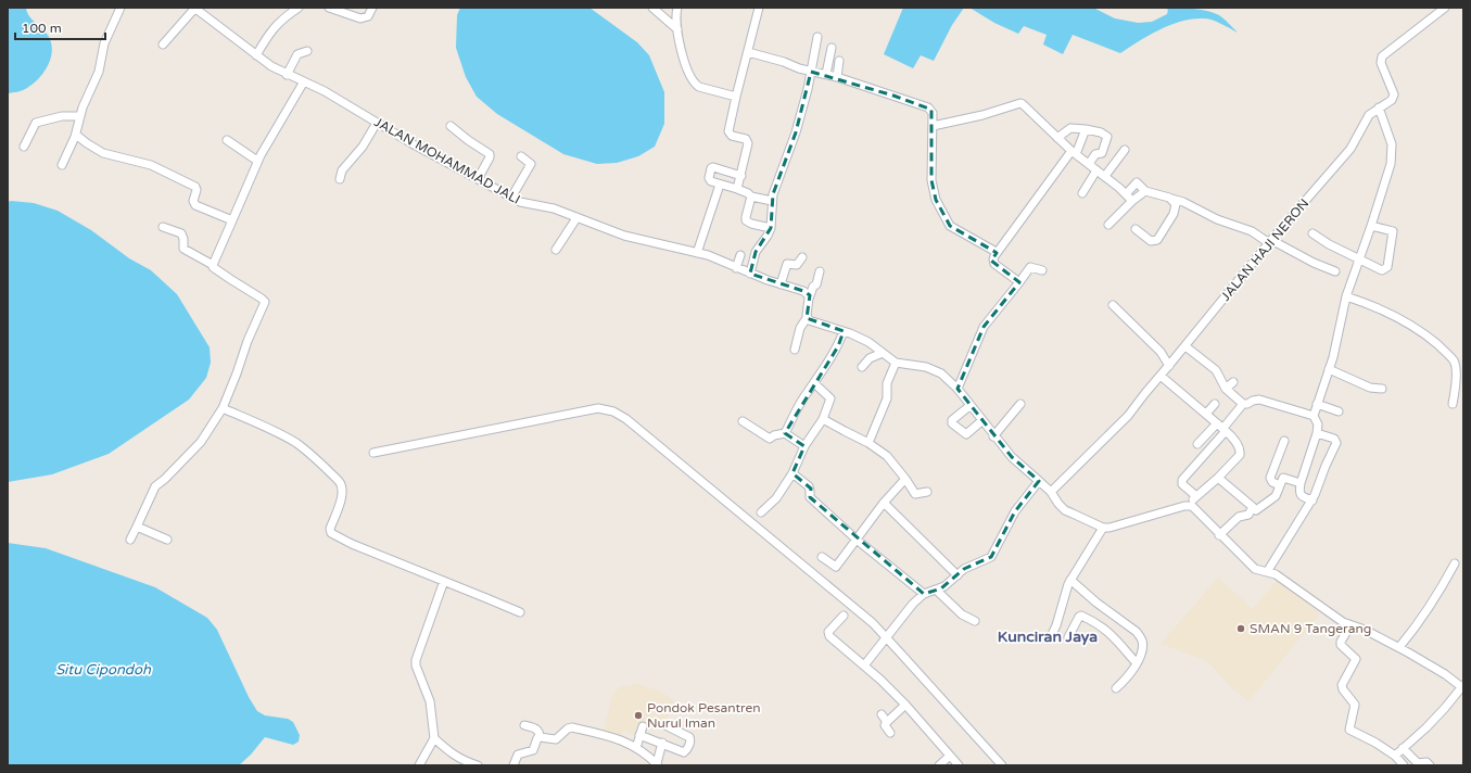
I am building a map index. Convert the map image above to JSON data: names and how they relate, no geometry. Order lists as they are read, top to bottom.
{
  "streets": {
    "street": ["JALAN MOHAMMAD JALI", "JALAN HAJI NERON"]
  },
  "districts": ["Kunciran Jaya"],
  "water": ["Situ Cipondoh"],
  "places": ["SMAN 9 Tangerang", "Pondok Pesantren Nurul Iman"],
  "scale_bar": "100 m"
}
